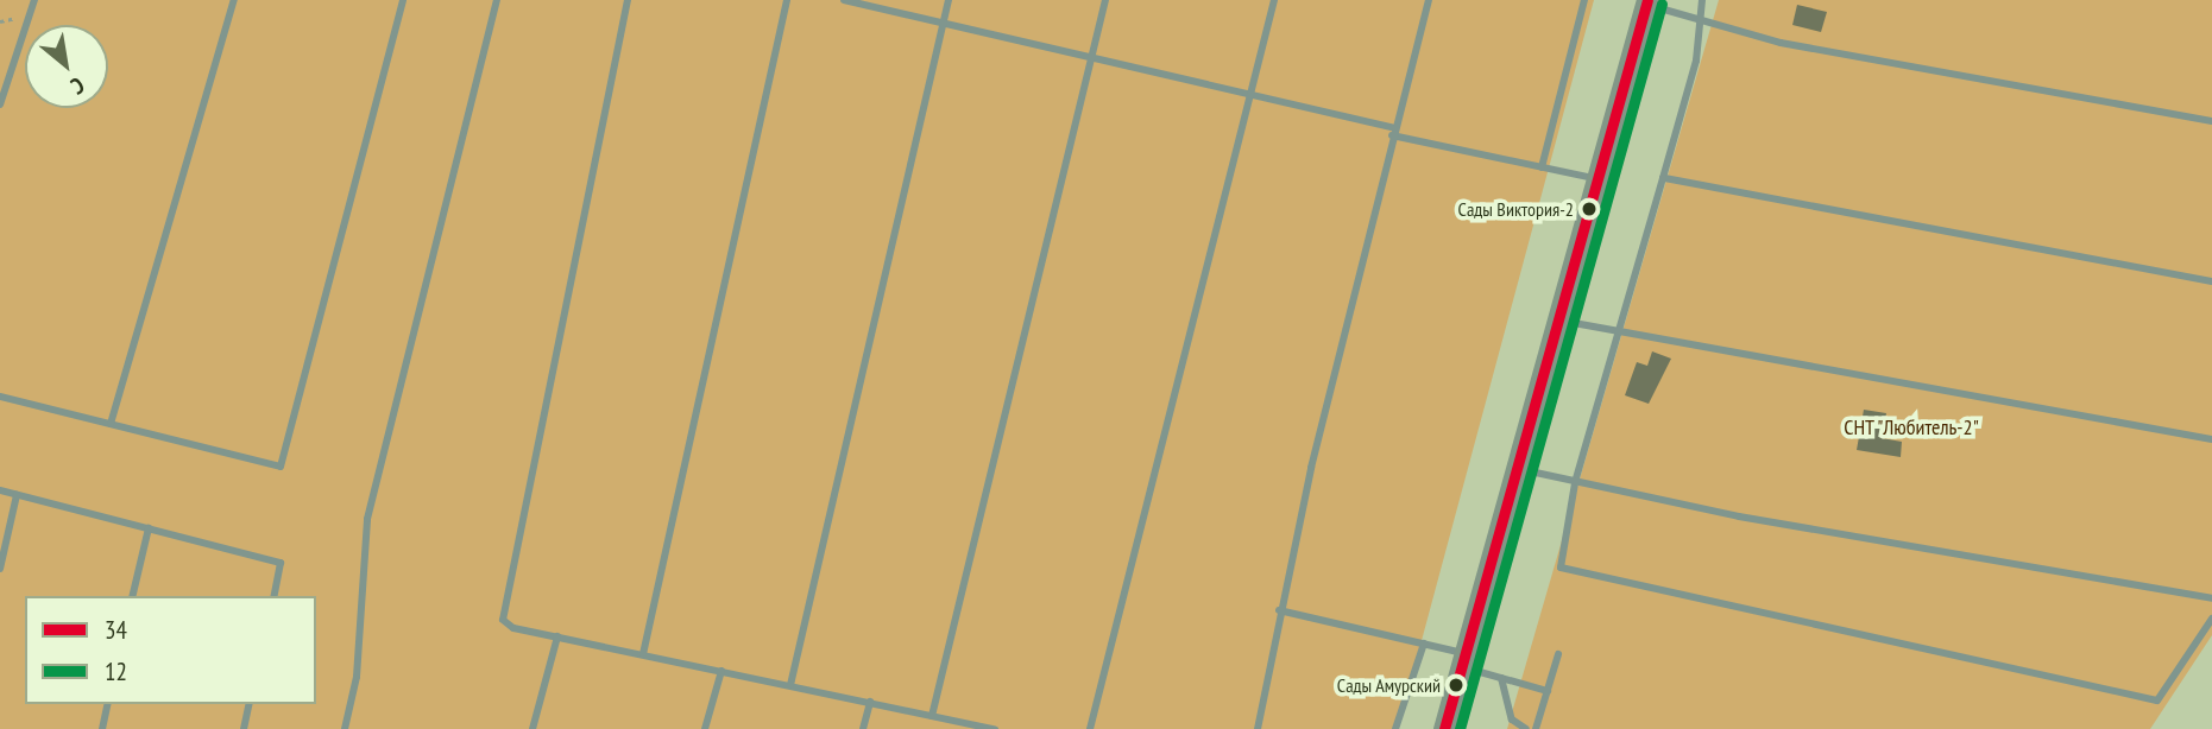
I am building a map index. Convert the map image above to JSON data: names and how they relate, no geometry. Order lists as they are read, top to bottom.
{
  "parks": ["СНТ \"Любитель-2\""],
  "places": ["Сады Виктория-2", "Сады Амурский"],
  "lines": ["transit line 34", "transit line 12"],
  "legend": ["34", "12"],
  "north": "bottom right"
}
